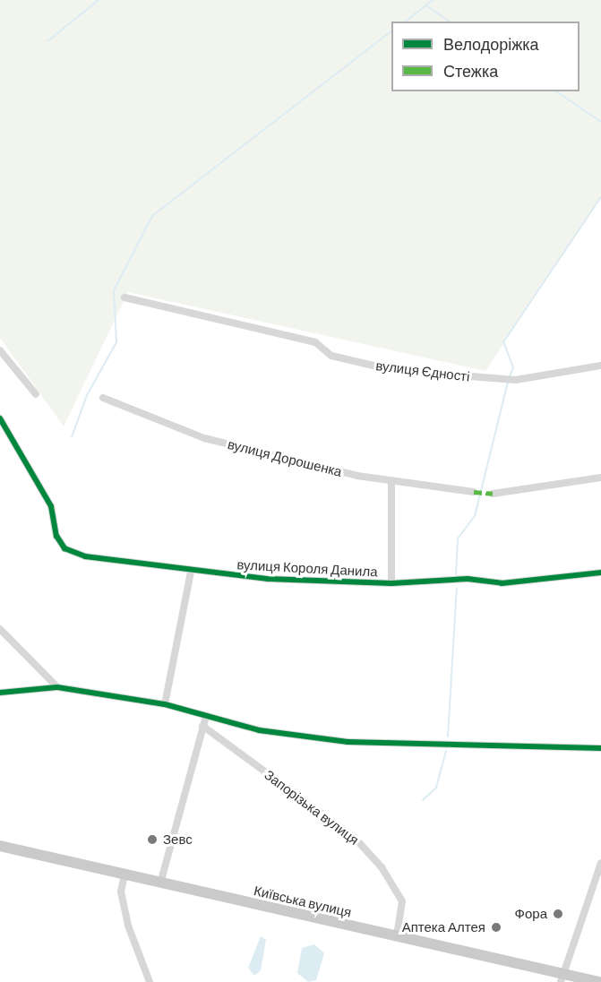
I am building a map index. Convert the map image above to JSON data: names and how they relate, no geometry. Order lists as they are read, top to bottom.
{
  "streets": {
    "main road": ["Київська вулиця"],
    "street": [
      "вулиця Єдності",
      "вулиця Дорошенка",
      "вулиця Короля Данила",
      "Запорізька вулиця"
    ]
  },
  "crossings": [
    ["Запорізька вулиця", "Київська вулиця"]
  ],
  "places": ["Зевс", "Фора", "Аптека Алтея"],
  "legend": ["Велодоріжка", "Стежка"]
}
